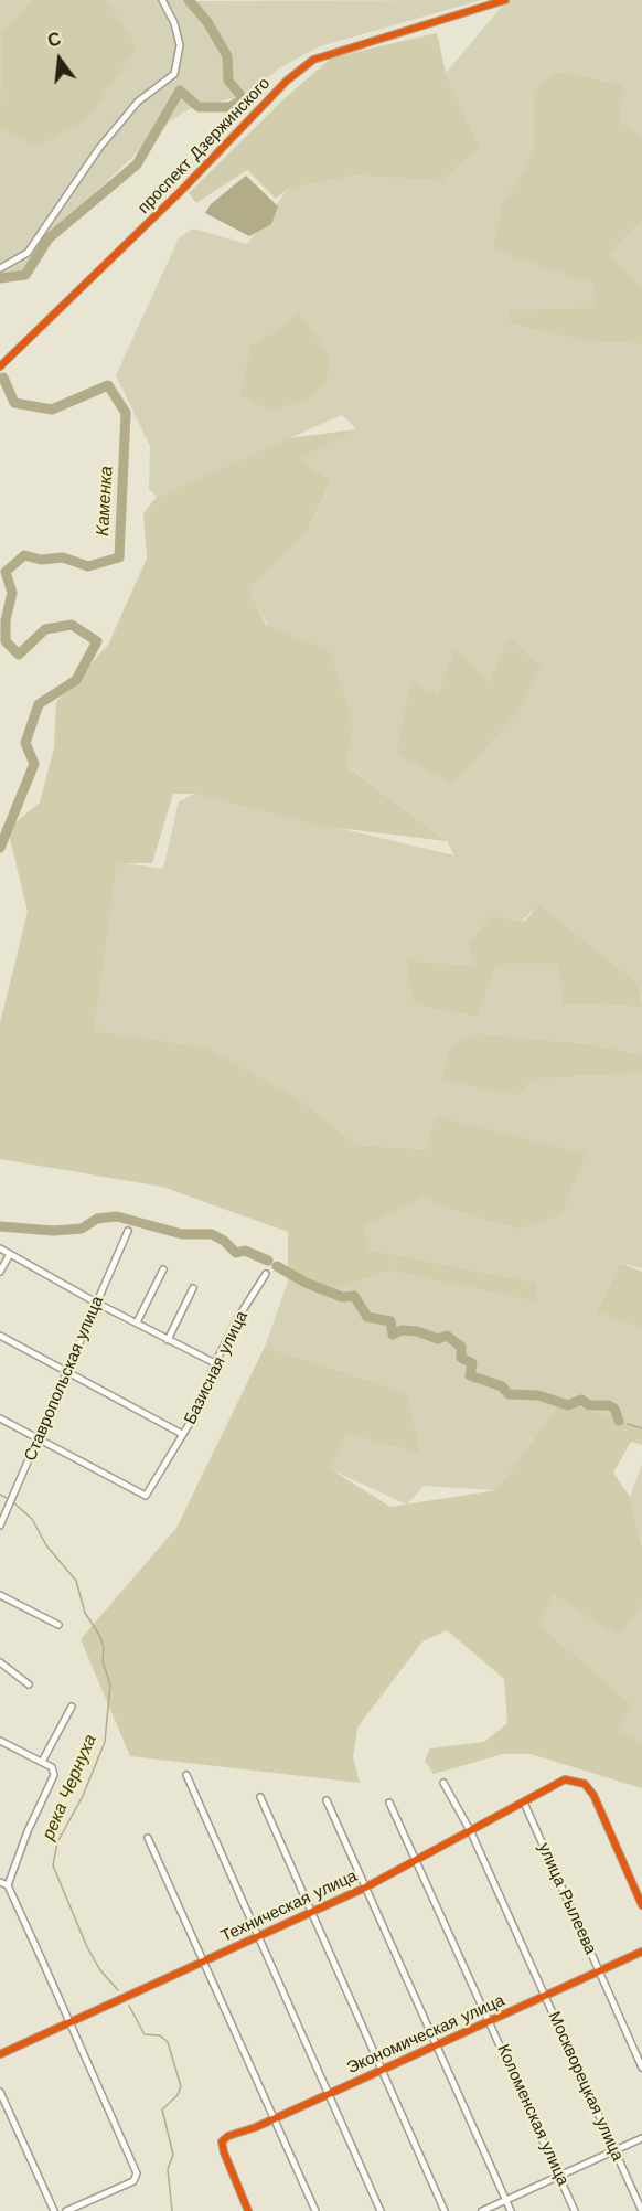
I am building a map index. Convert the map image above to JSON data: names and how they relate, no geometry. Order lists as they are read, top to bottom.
{
  "streets": {
    "street": [
      "проспект Дзержинского",
      "Базисная улица",
      "Ставропольская улица",
      "улица Рылеева",
      "Техническая улица",
      "Экономическая улица",
      "Москворецкая улица",
      "Коломенская улица"
    ]
  },
  "crossings": [
    ["Базисная улица", "Ставропольская улица"],
    ["улица Рылеева", "Техническая улица"],
    ["улица Рылеева", "Экономическая улица"],
    ["Техническая улица", "Москворецкая улица"],
    ["Техническая улица", "Коломенская улица"],
    ["Экономическая улица", "Москворецкая улица"],
    ["Экономическая улица", "Коломенская улица"]
  ],
  "water": ["Каменка", "река Чернуха"],
  "north": "top"
}
